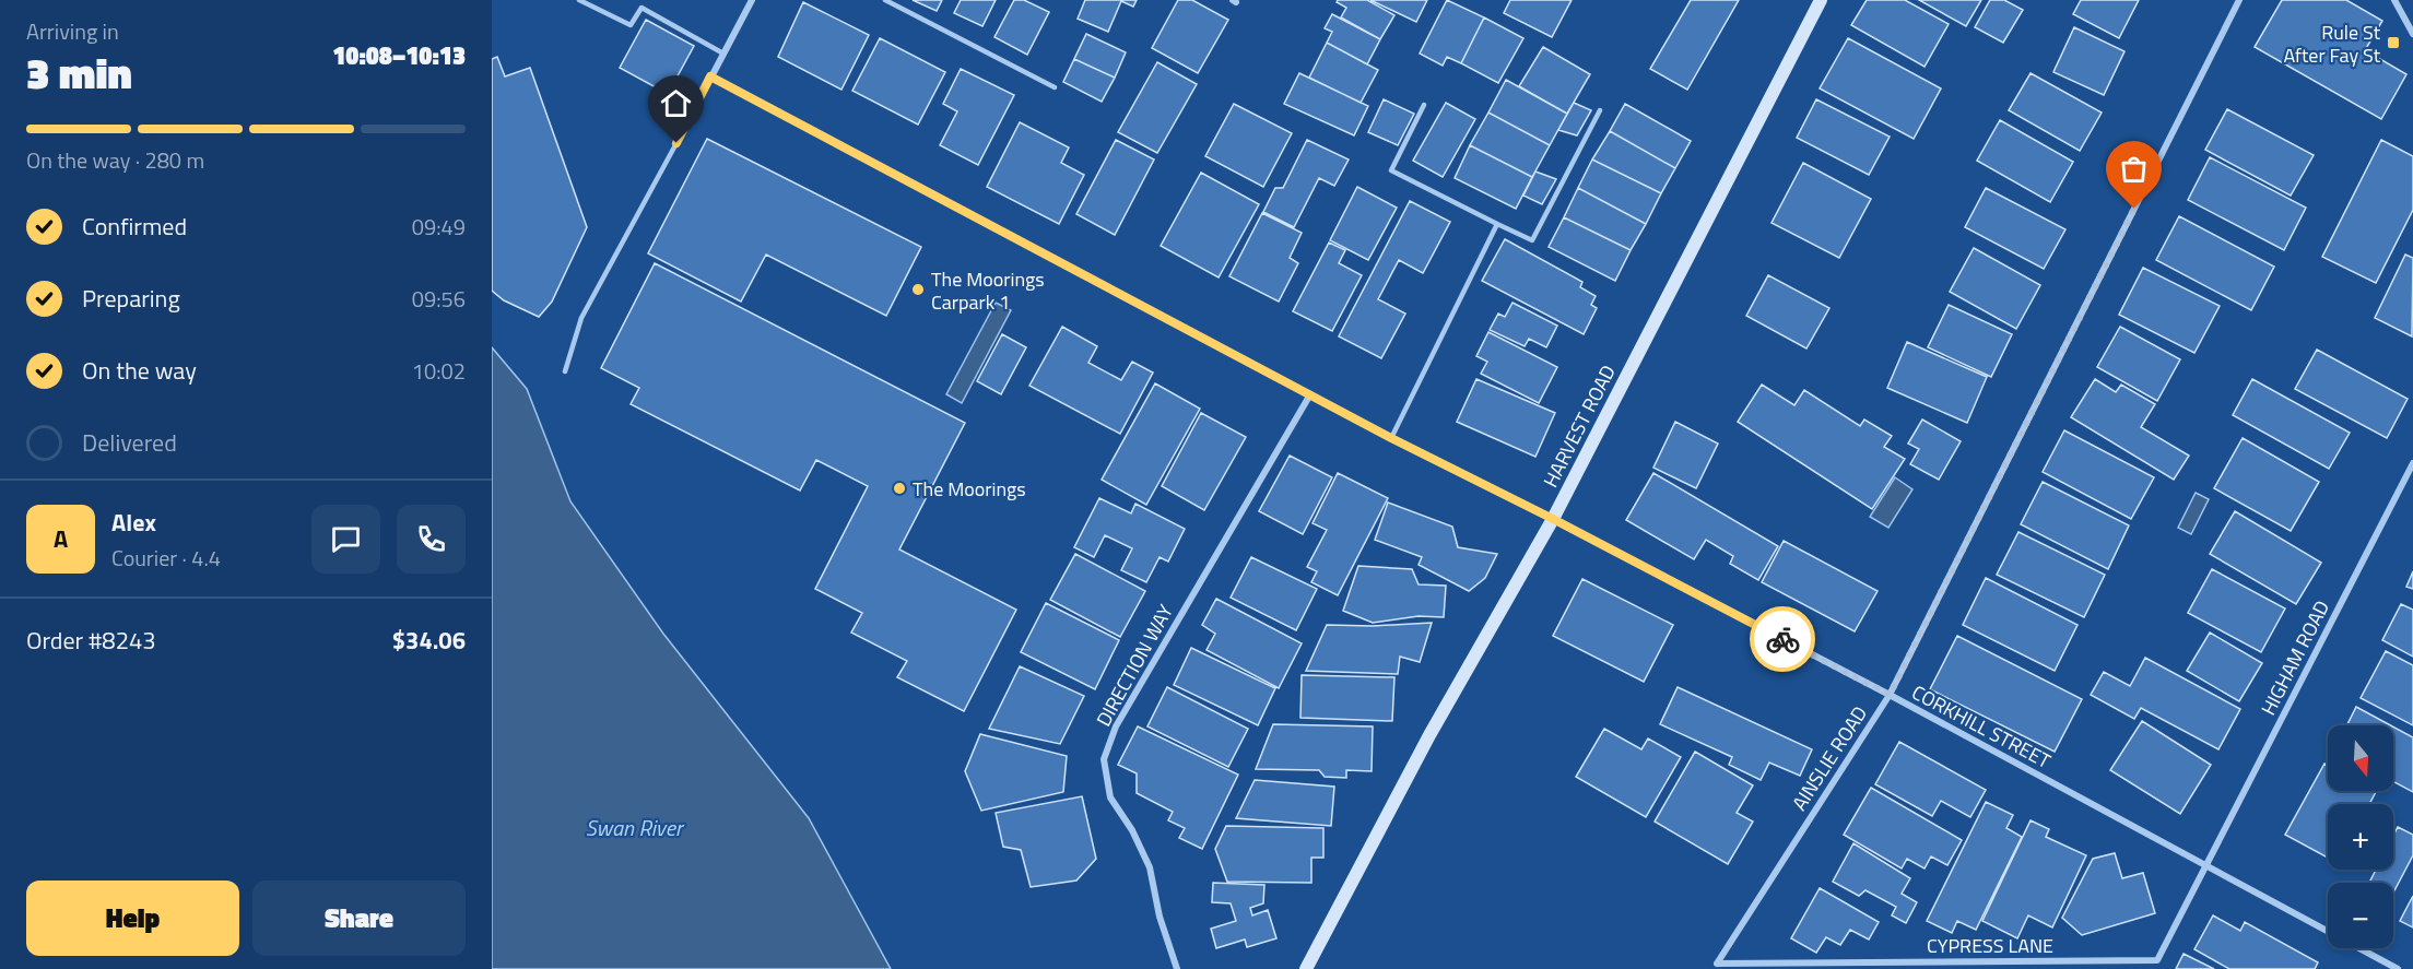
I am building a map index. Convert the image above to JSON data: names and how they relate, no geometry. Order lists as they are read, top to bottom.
{
  "streets": {
    "street": [
      "HARVEST ROAD",
      "HIGHAM ROAD",
      "DIRECTION WAY",
      "CORKHILL STREET",
      "AINSLIE ROAD",
      "CYPRESS LANE"
    ]
  },
  "crossings": [
    ["HARVEST ROAD", "CORKHILL STREET"],
    ["HIGHAM ROAD", "CORKHILL STREET"],
    ["HIGHAM ROAD", "CYPRESS LANE"],
    ["DIRECTION WAY", "CORKHILL STREET"],
    ["CORKHILL STREET", "AINSLIE ROAD"],
    ["CORKHILL STREET", "CYPRESS LANE"],
    ["AINSLIE ROAD", "CYPRESS LANE"]
  ],
  "water": ["Swan River"],
  "places": {
    "transit": ["Rule St After Fay St"],
    "other": ["The Moorings Carpark 1", "The Moorings"]
  },
  "north": "bottom",
  "page": {
    "heading": ["3 min", "Arriving in", "10:08–10:13"],
    "panel": [
      "Alex",
      "Courier · 4.4",
      "Order #8243",
      "$34.06"
    ],
    "bar": "On the way · 280 m",
    "list": [
      ["Confirmed", "09:49"],
      ["Preparing", "09:56"],
      ["On the way", "10:02"],
      "Delivered"
    ],
    "round": "A",
    "map_buttons": ["+", "−"],
    "buttons": ["Help", "Share"]
  }
}
